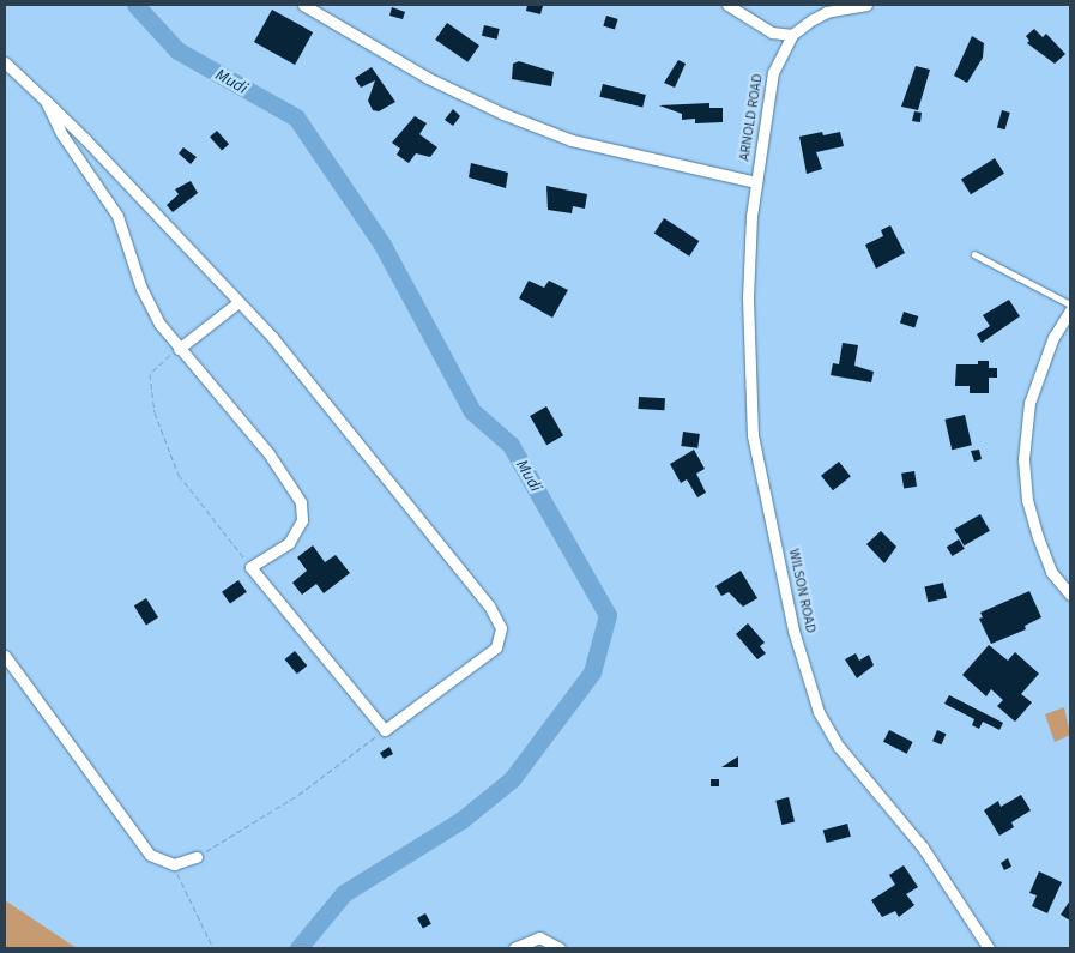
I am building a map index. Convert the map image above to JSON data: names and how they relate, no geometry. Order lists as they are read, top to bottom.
{
  "streets": {
    "street": ["ARNOLD ROAD", "WILSON ROAD"]
  },
  "crossings": [
    ["ARNOLD ROAD", "WILSON ROAD"]
  ],
  "water": ["Mudi"]
}
